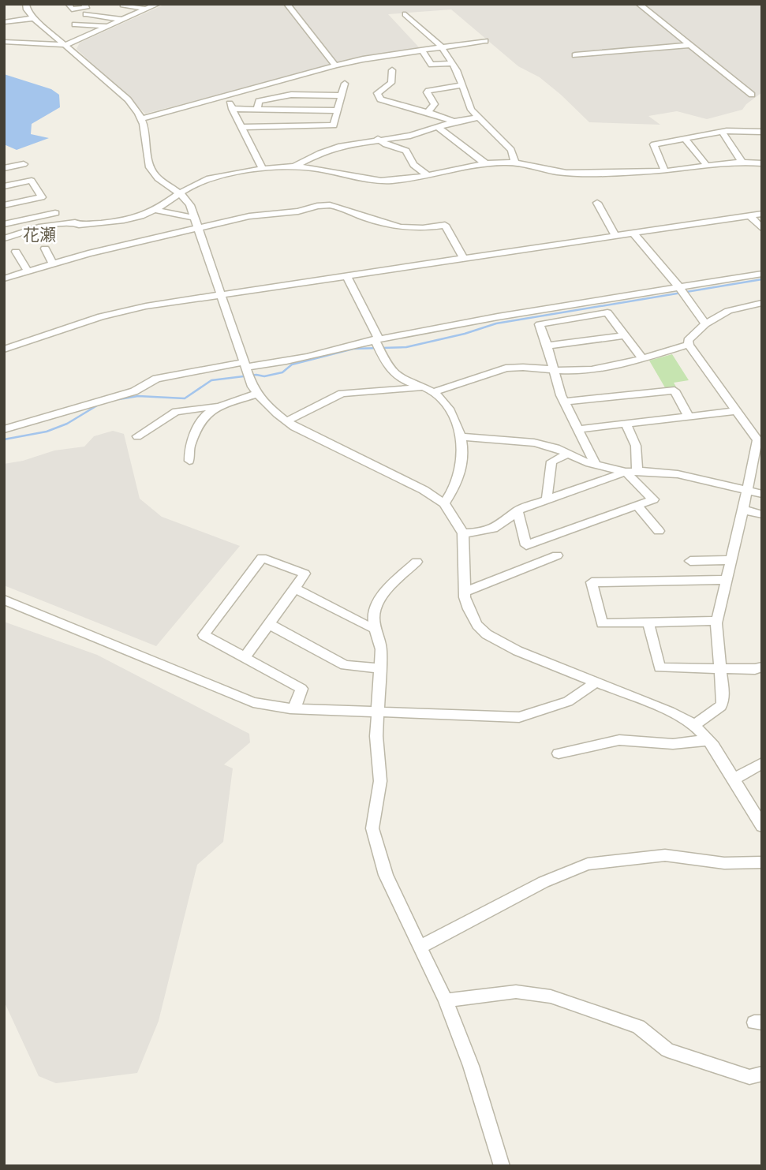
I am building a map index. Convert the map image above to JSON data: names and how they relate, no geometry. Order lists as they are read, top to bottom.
{
  "districts": ["花瀬"]
}
